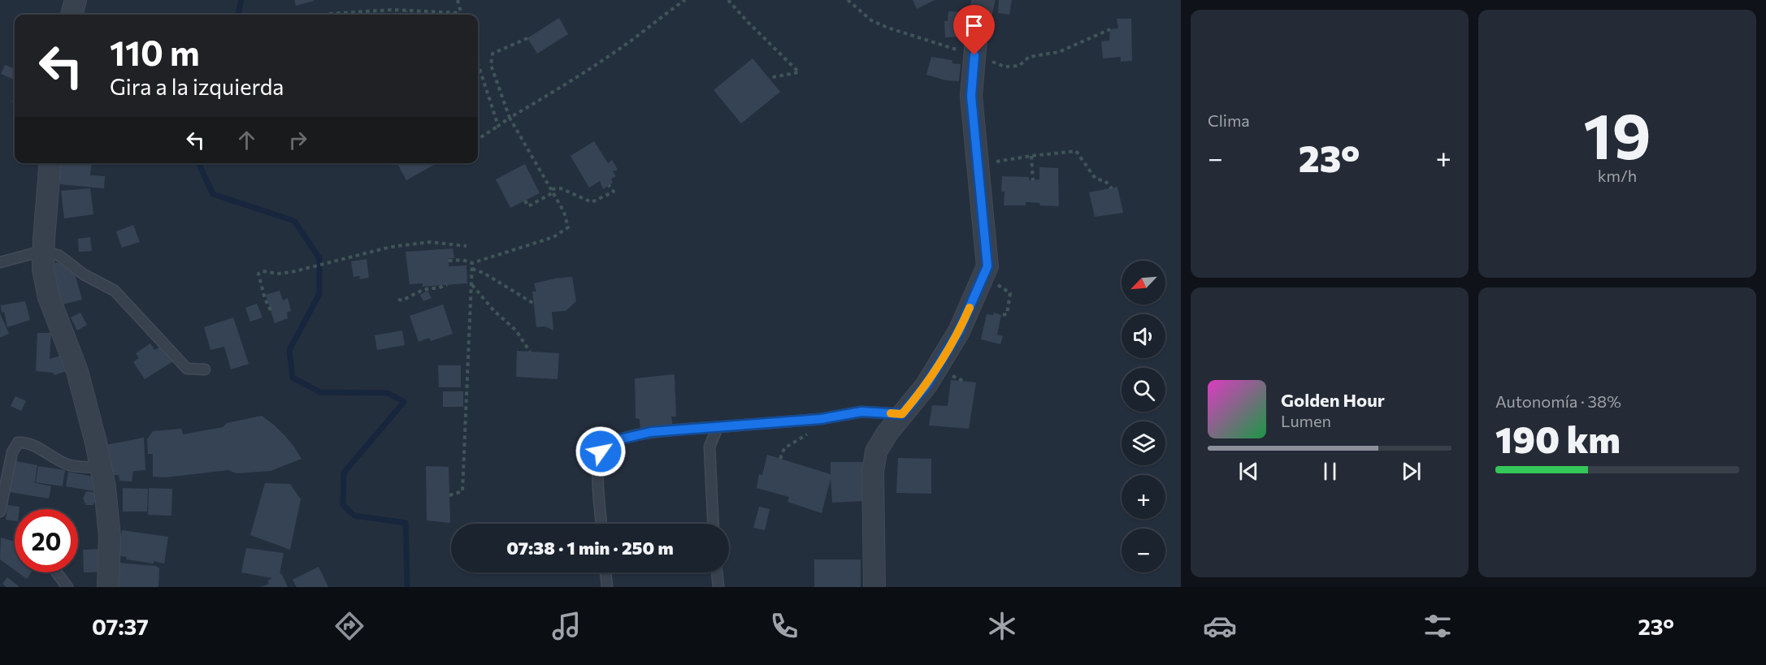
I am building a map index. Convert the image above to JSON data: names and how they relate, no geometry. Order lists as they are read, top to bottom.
{
  "north": "bottom left",
  "page": {
    "tile": [
      "Clima",
      ["19", "km/h"],
      ["Autonomía · 38%", "190 km"]
    ],
    "turn": ["110 m", "Gira a la izquierda"],
    "heat": ["−", "23°", "+"],
    "map_buttons": ["+", "−"],
    "song": ["Golden Hour", "Lumen"],
    "limit": "20",
    "trip": "07:38 · 1 min · 250 m",
    "tabs": ["07:37", "23°"]
  }
}
